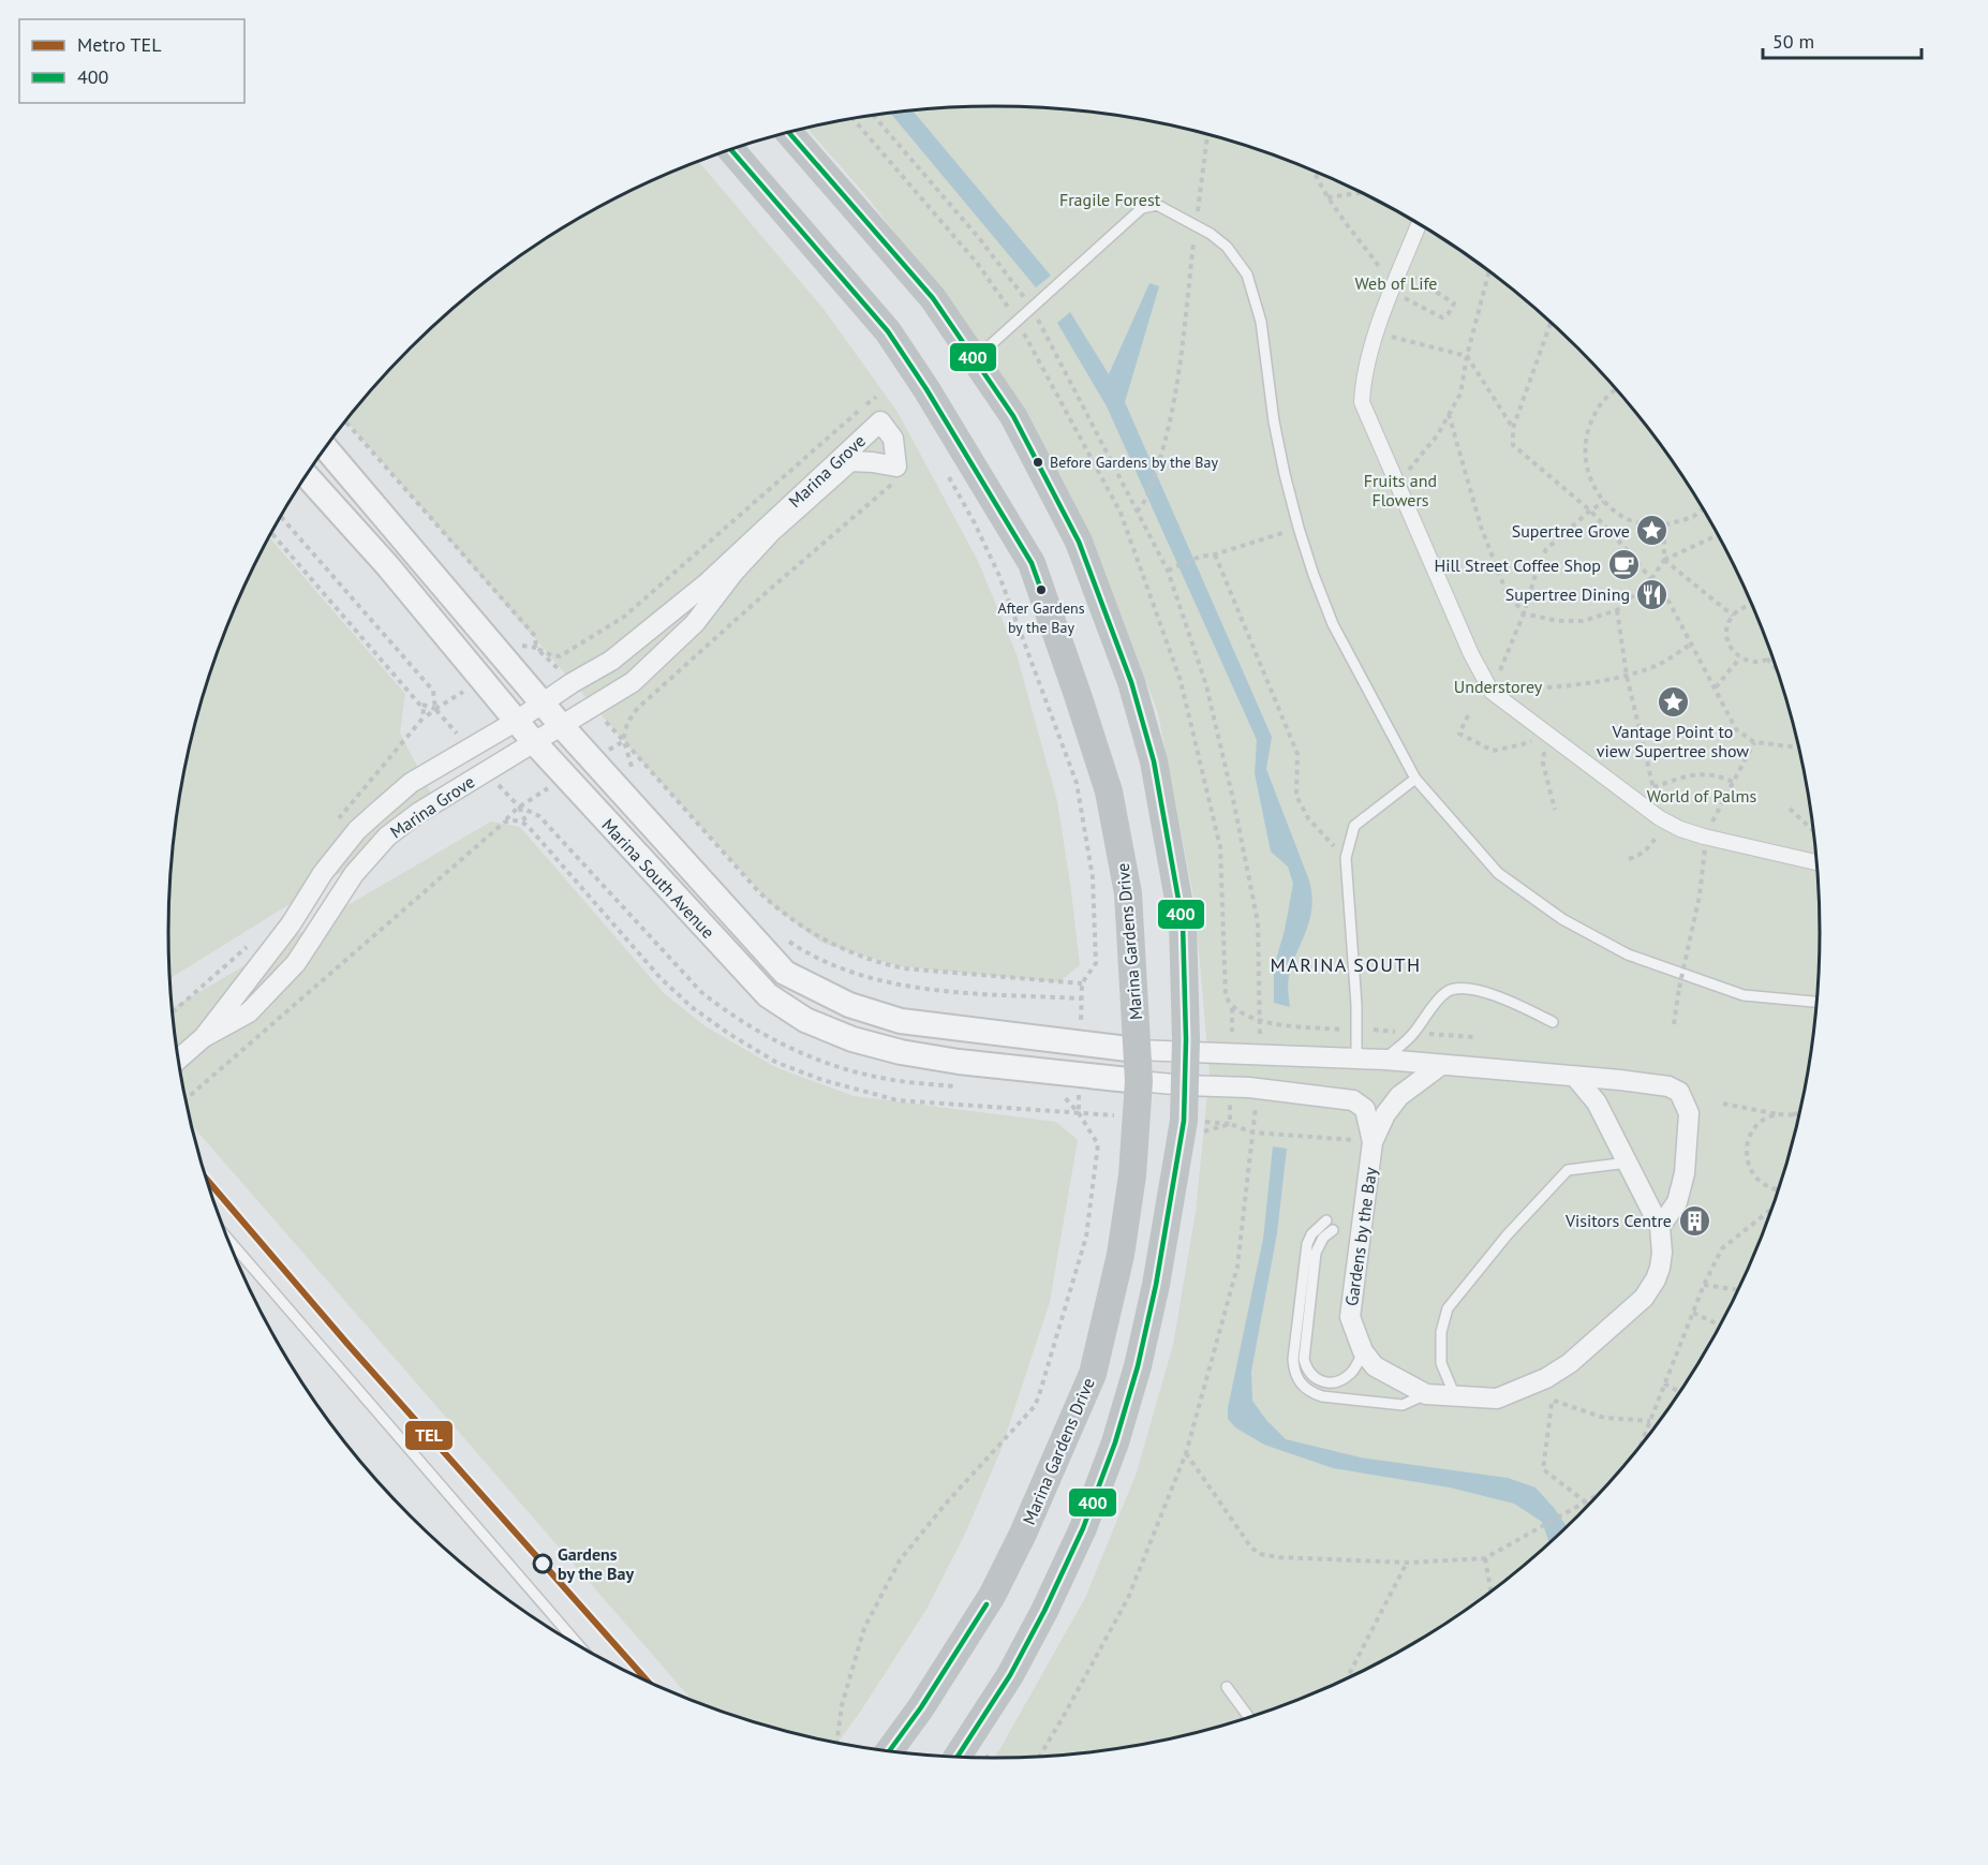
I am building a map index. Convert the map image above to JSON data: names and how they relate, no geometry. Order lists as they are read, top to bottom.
{
  "streets": {
    "main road": ["Marina Gardens Drive"],
    "street": ["Marina Grove", "Marina South Avenue", "Gardens by the Bay"]
  },
  "crossings": [
    ["Marina Grove", "Marina South Avenue"],
    ["Marina South Avenue", "Marina Gardens Drive"],
    ["Marina South Avenue", "Gardens by the Bay"],
    ["Marina Gardens Drive", "Gardens by the Bay"]
  ],
  "districts": ["MARINA SOUTH"],
  "parks": [
    "Fragile Forest",
    "Web of Life",
    "Fruits and Flowers",
    "Understorey",
    "World of Palms"
  ],
  "places": {
    "other": ["Before Gardens by the Bay", "After Gardens by the Bay", "Gardens by the Bay"],
    "place": ["Supertree Grove", "Vantage Point to view Supertree show"],
    "cafe": ["Hill Street Coffee Shop"],
    "restaurant": ["Supertree Dining"],
    "building": ["Visitors Centre"]
  },
  "lines": ["transit line 400", "metro line TEL"],
  "legend": ["Metro TEL", "400"],
  "scale_bar": "50 m"
}
